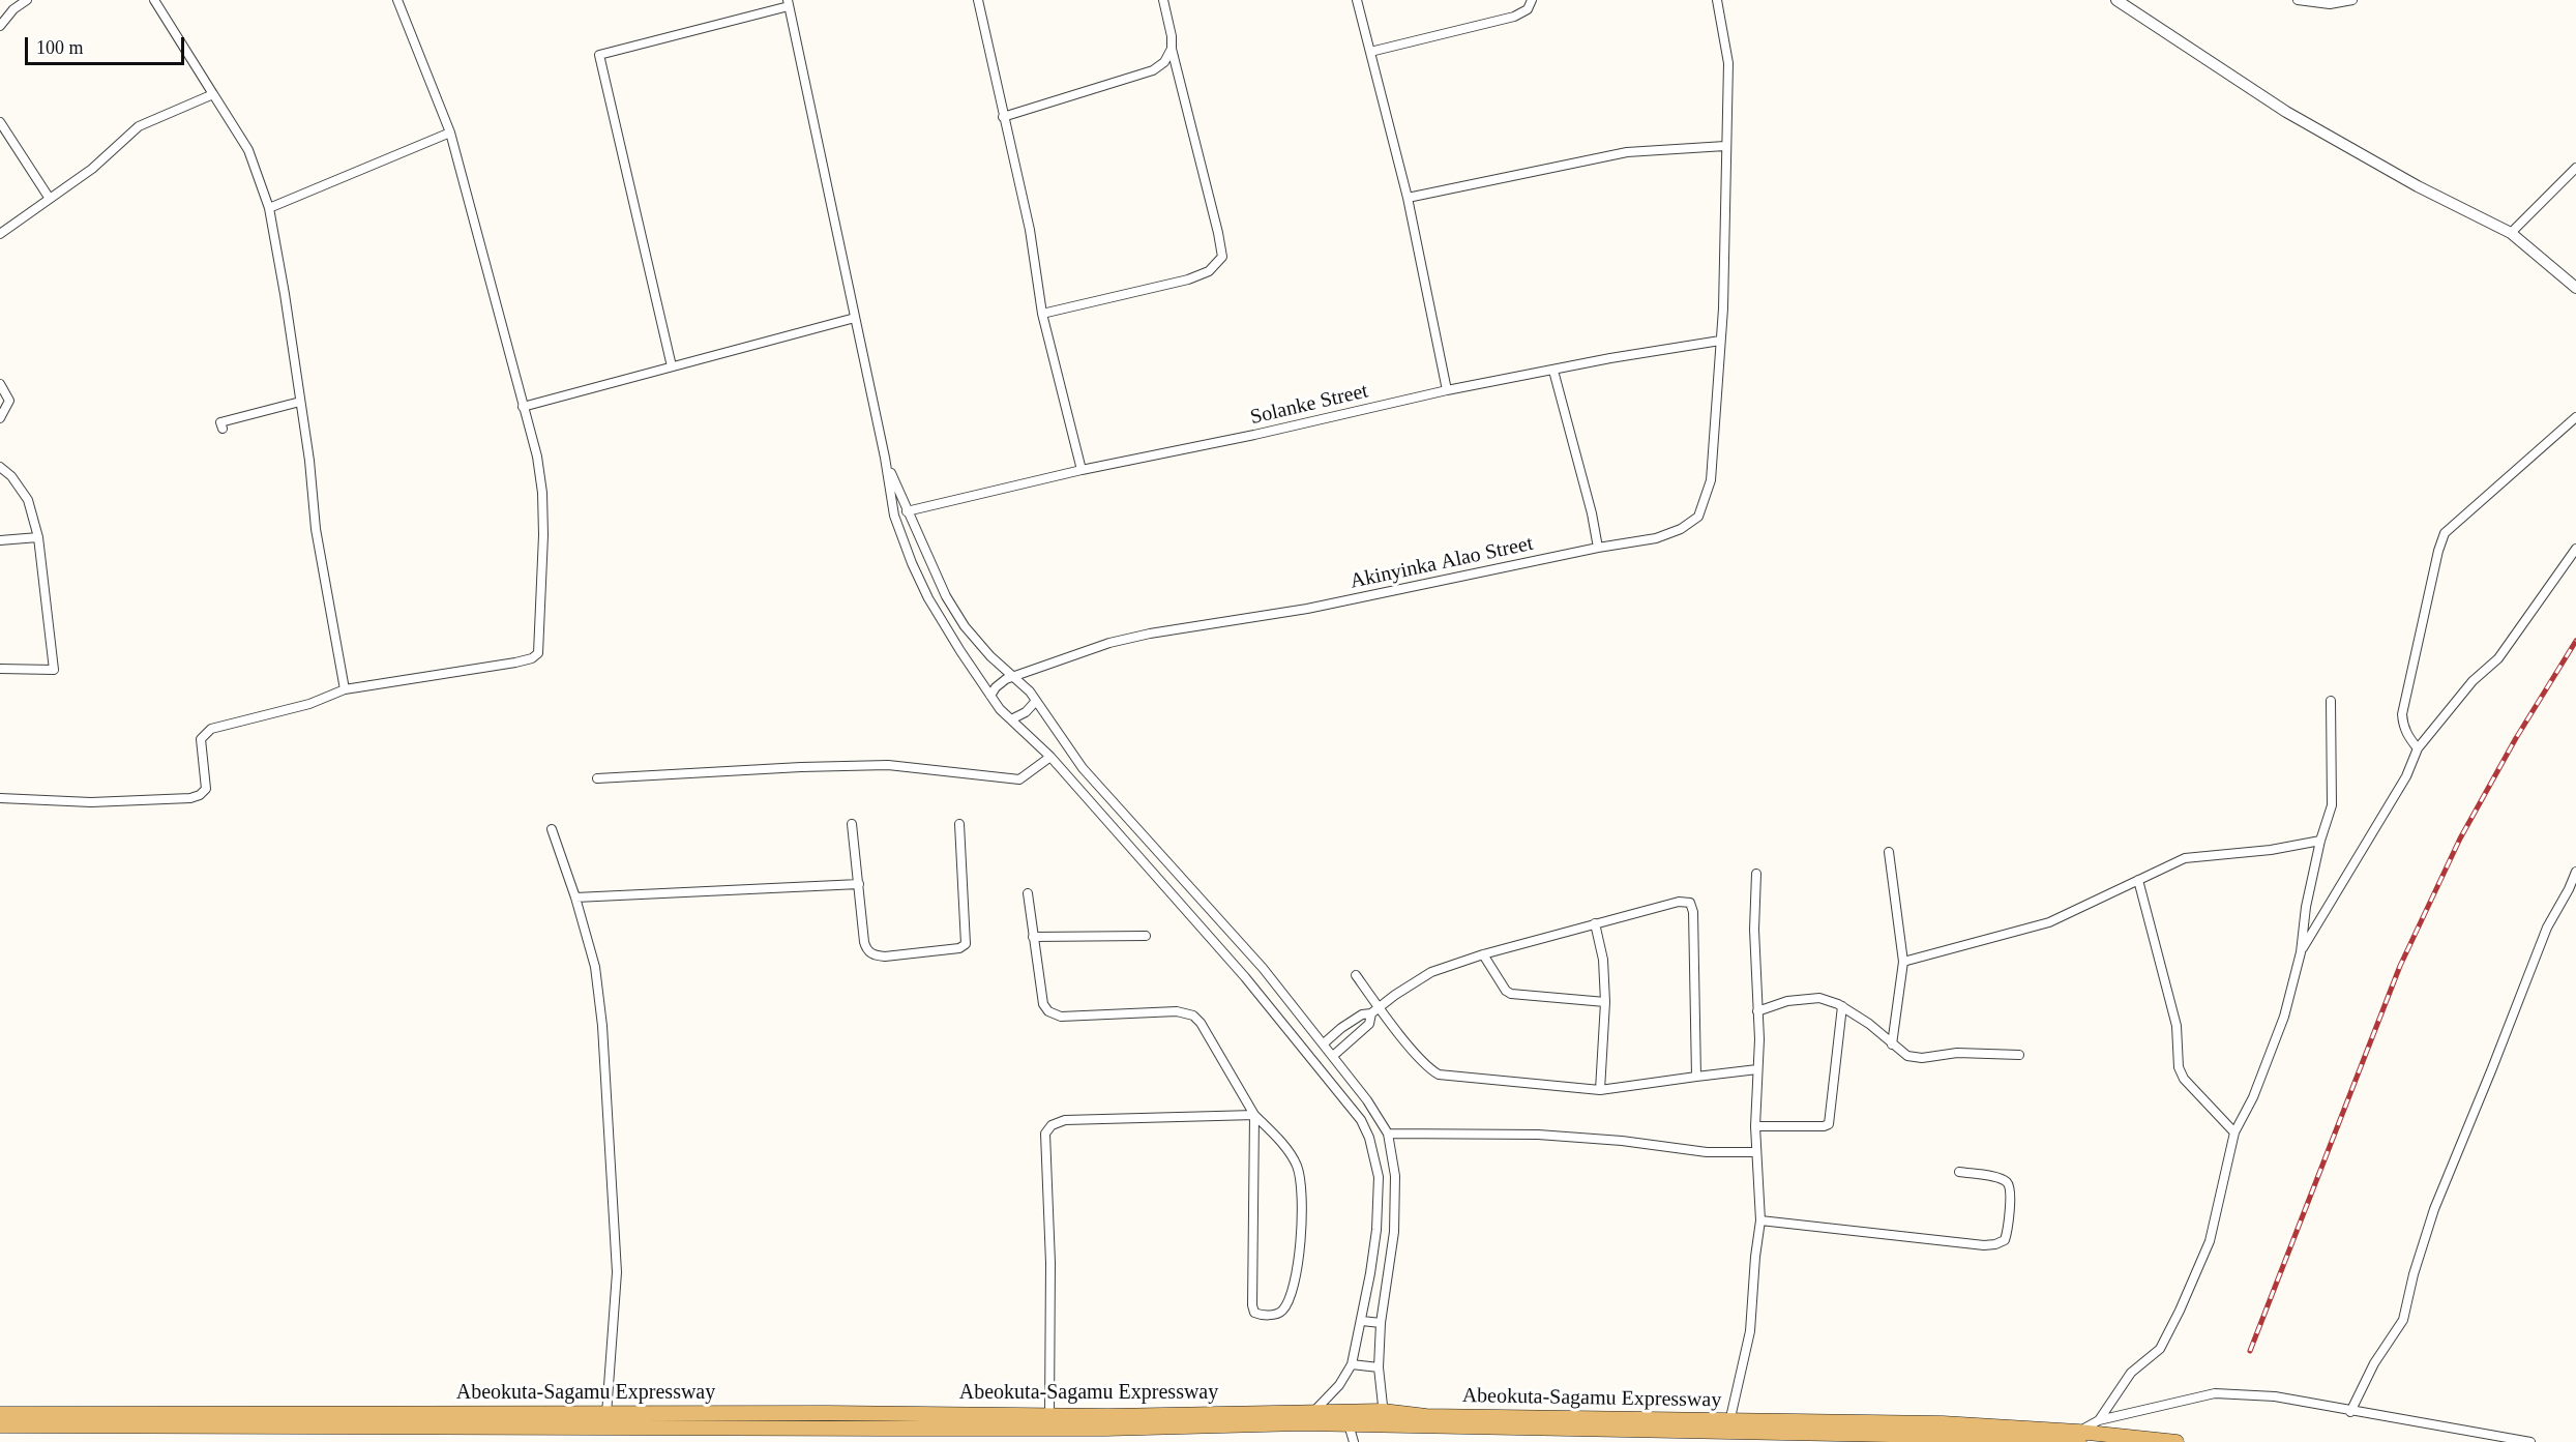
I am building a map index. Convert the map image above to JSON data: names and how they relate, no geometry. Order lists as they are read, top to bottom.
{
  "streets": {
    "highway": ["Abeokuta-Sagamu Expressway"],
    "street": ["Solanke Street", "Akinyinka Alao Street"]
  },
  "crossings": [
    ["Solanke Street", "Akinyinka Alao Street"]
  ],
  "scale_bar": "100 m"
}
